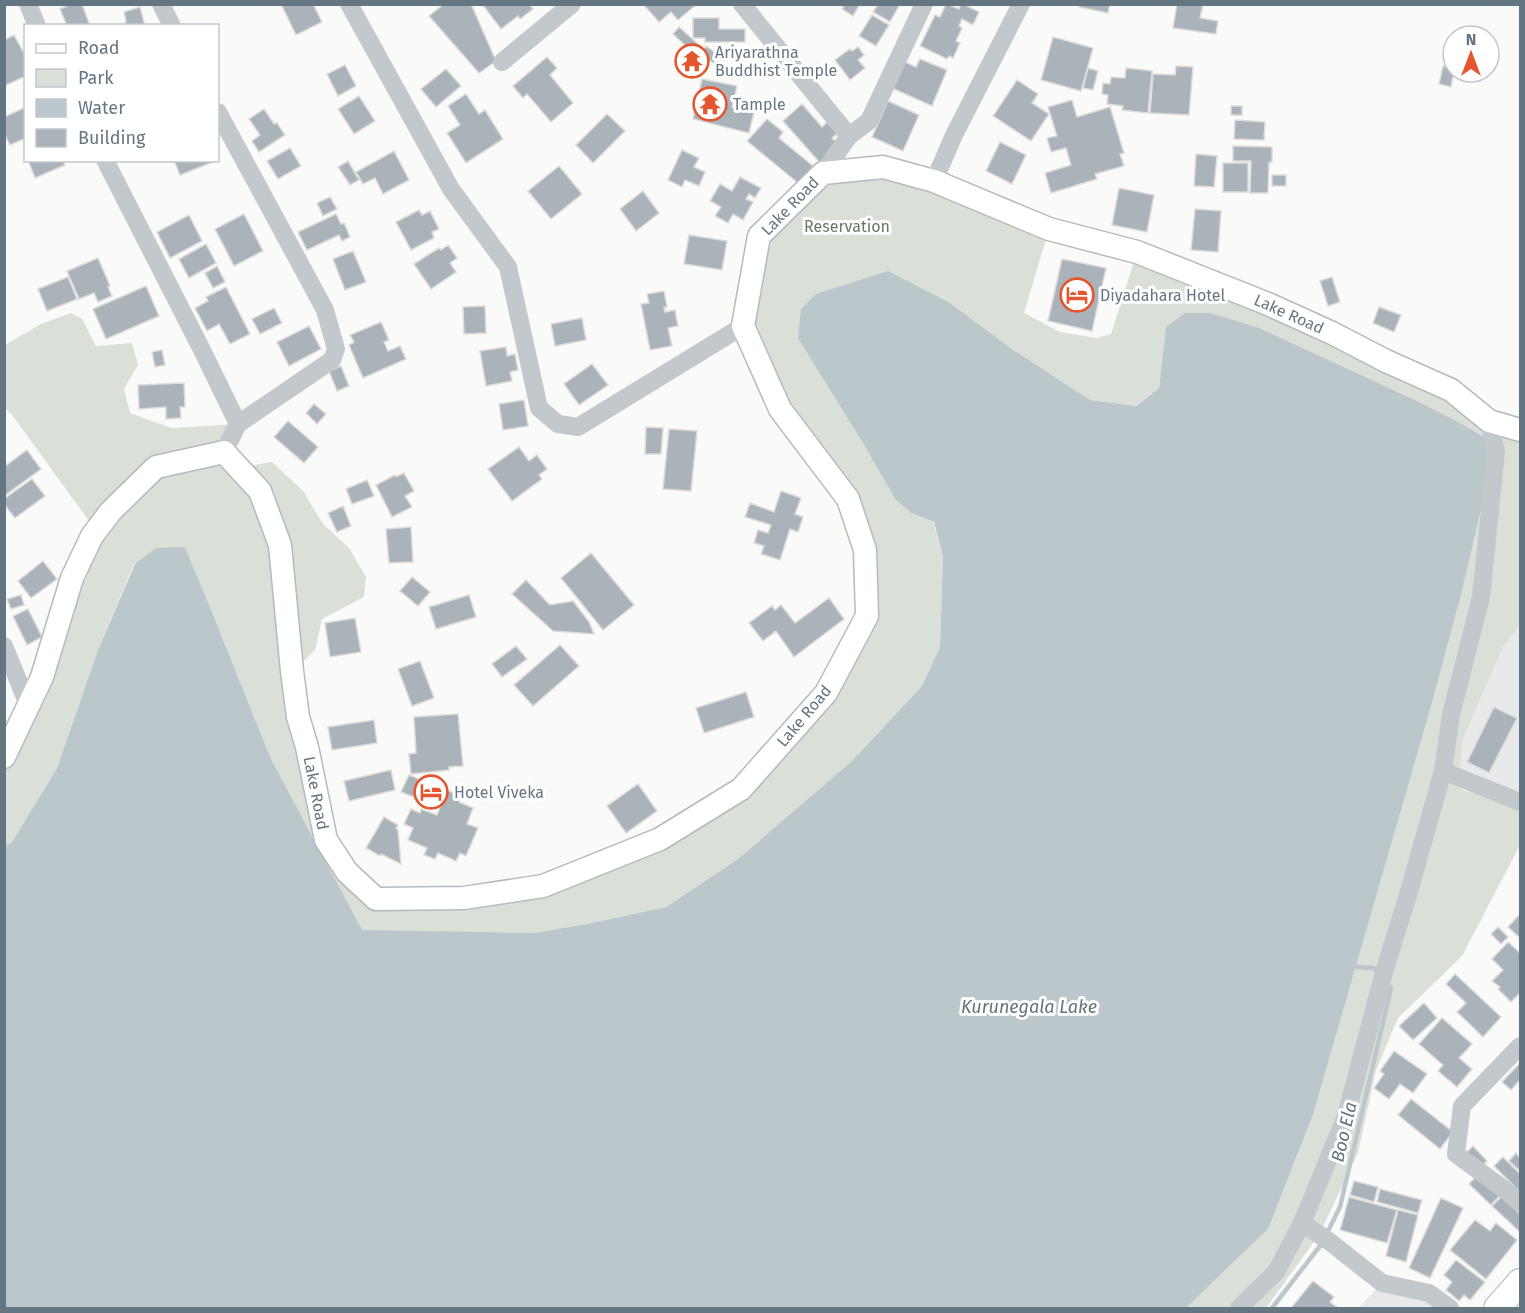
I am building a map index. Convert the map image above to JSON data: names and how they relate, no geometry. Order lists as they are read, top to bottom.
{
  "streets": {
    "main road": ["Lake Road"]
  },
  "water": ["Kurunegala Lake", "Boo Ela"],
  "parks": ["Reservation"],
  "places": {
    "temple": ["Ariyarathna Buddhist Temple", "Tample"],
    "hotel": ["Diyadahara Hotel", "Hotel Viveka"]
  },
  "legend": [
    "Road",
    "Park",
    "Water",
    "Building"
  ],
  "north": "top"
}
